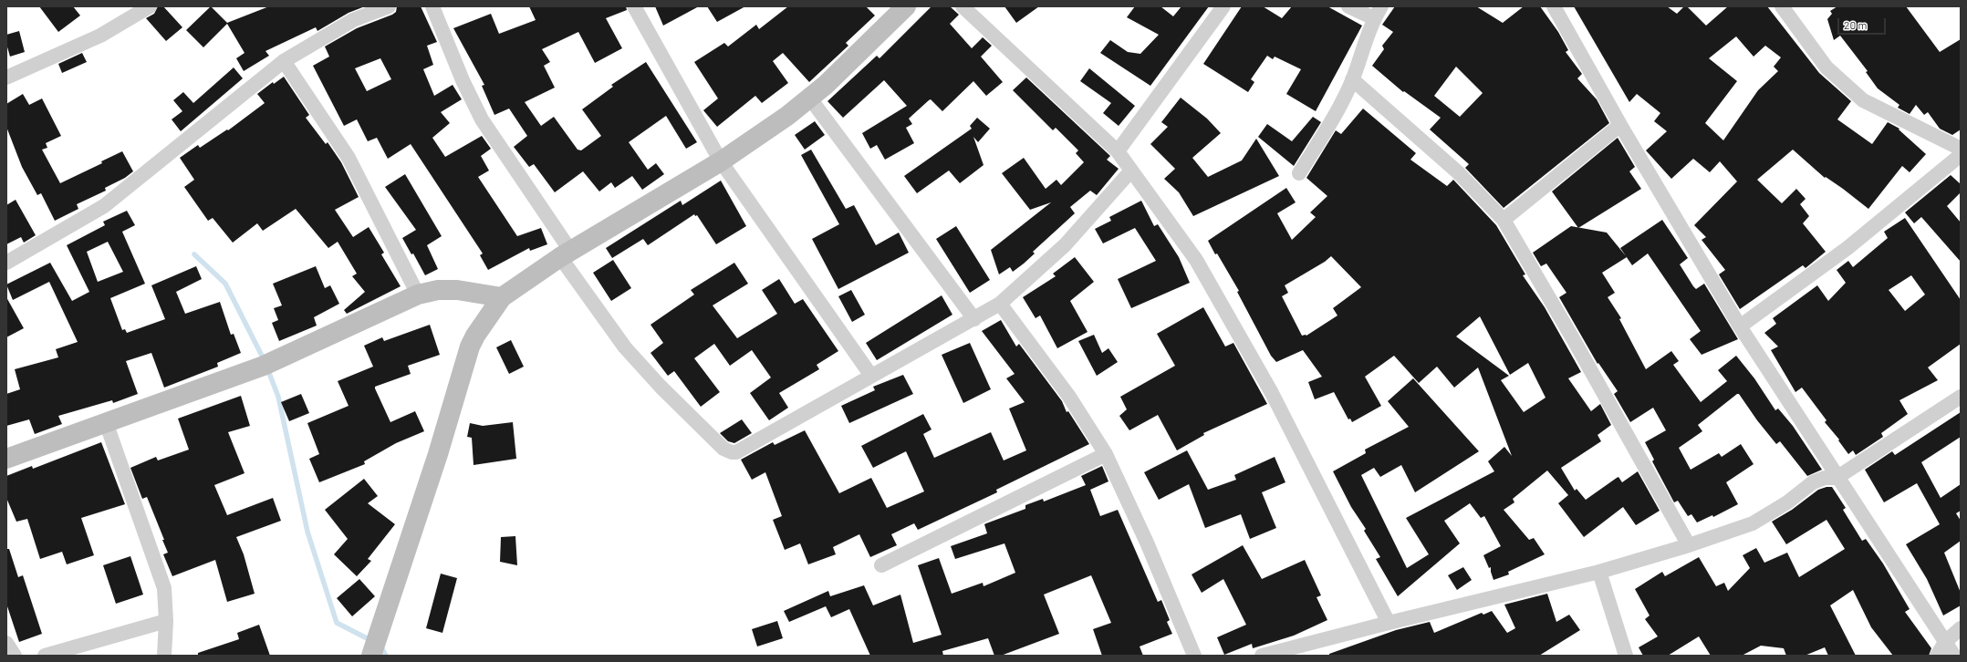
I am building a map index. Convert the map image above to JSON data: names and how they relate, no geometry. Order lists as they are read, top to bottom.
{
  "scale_bar": "20 m"
}
